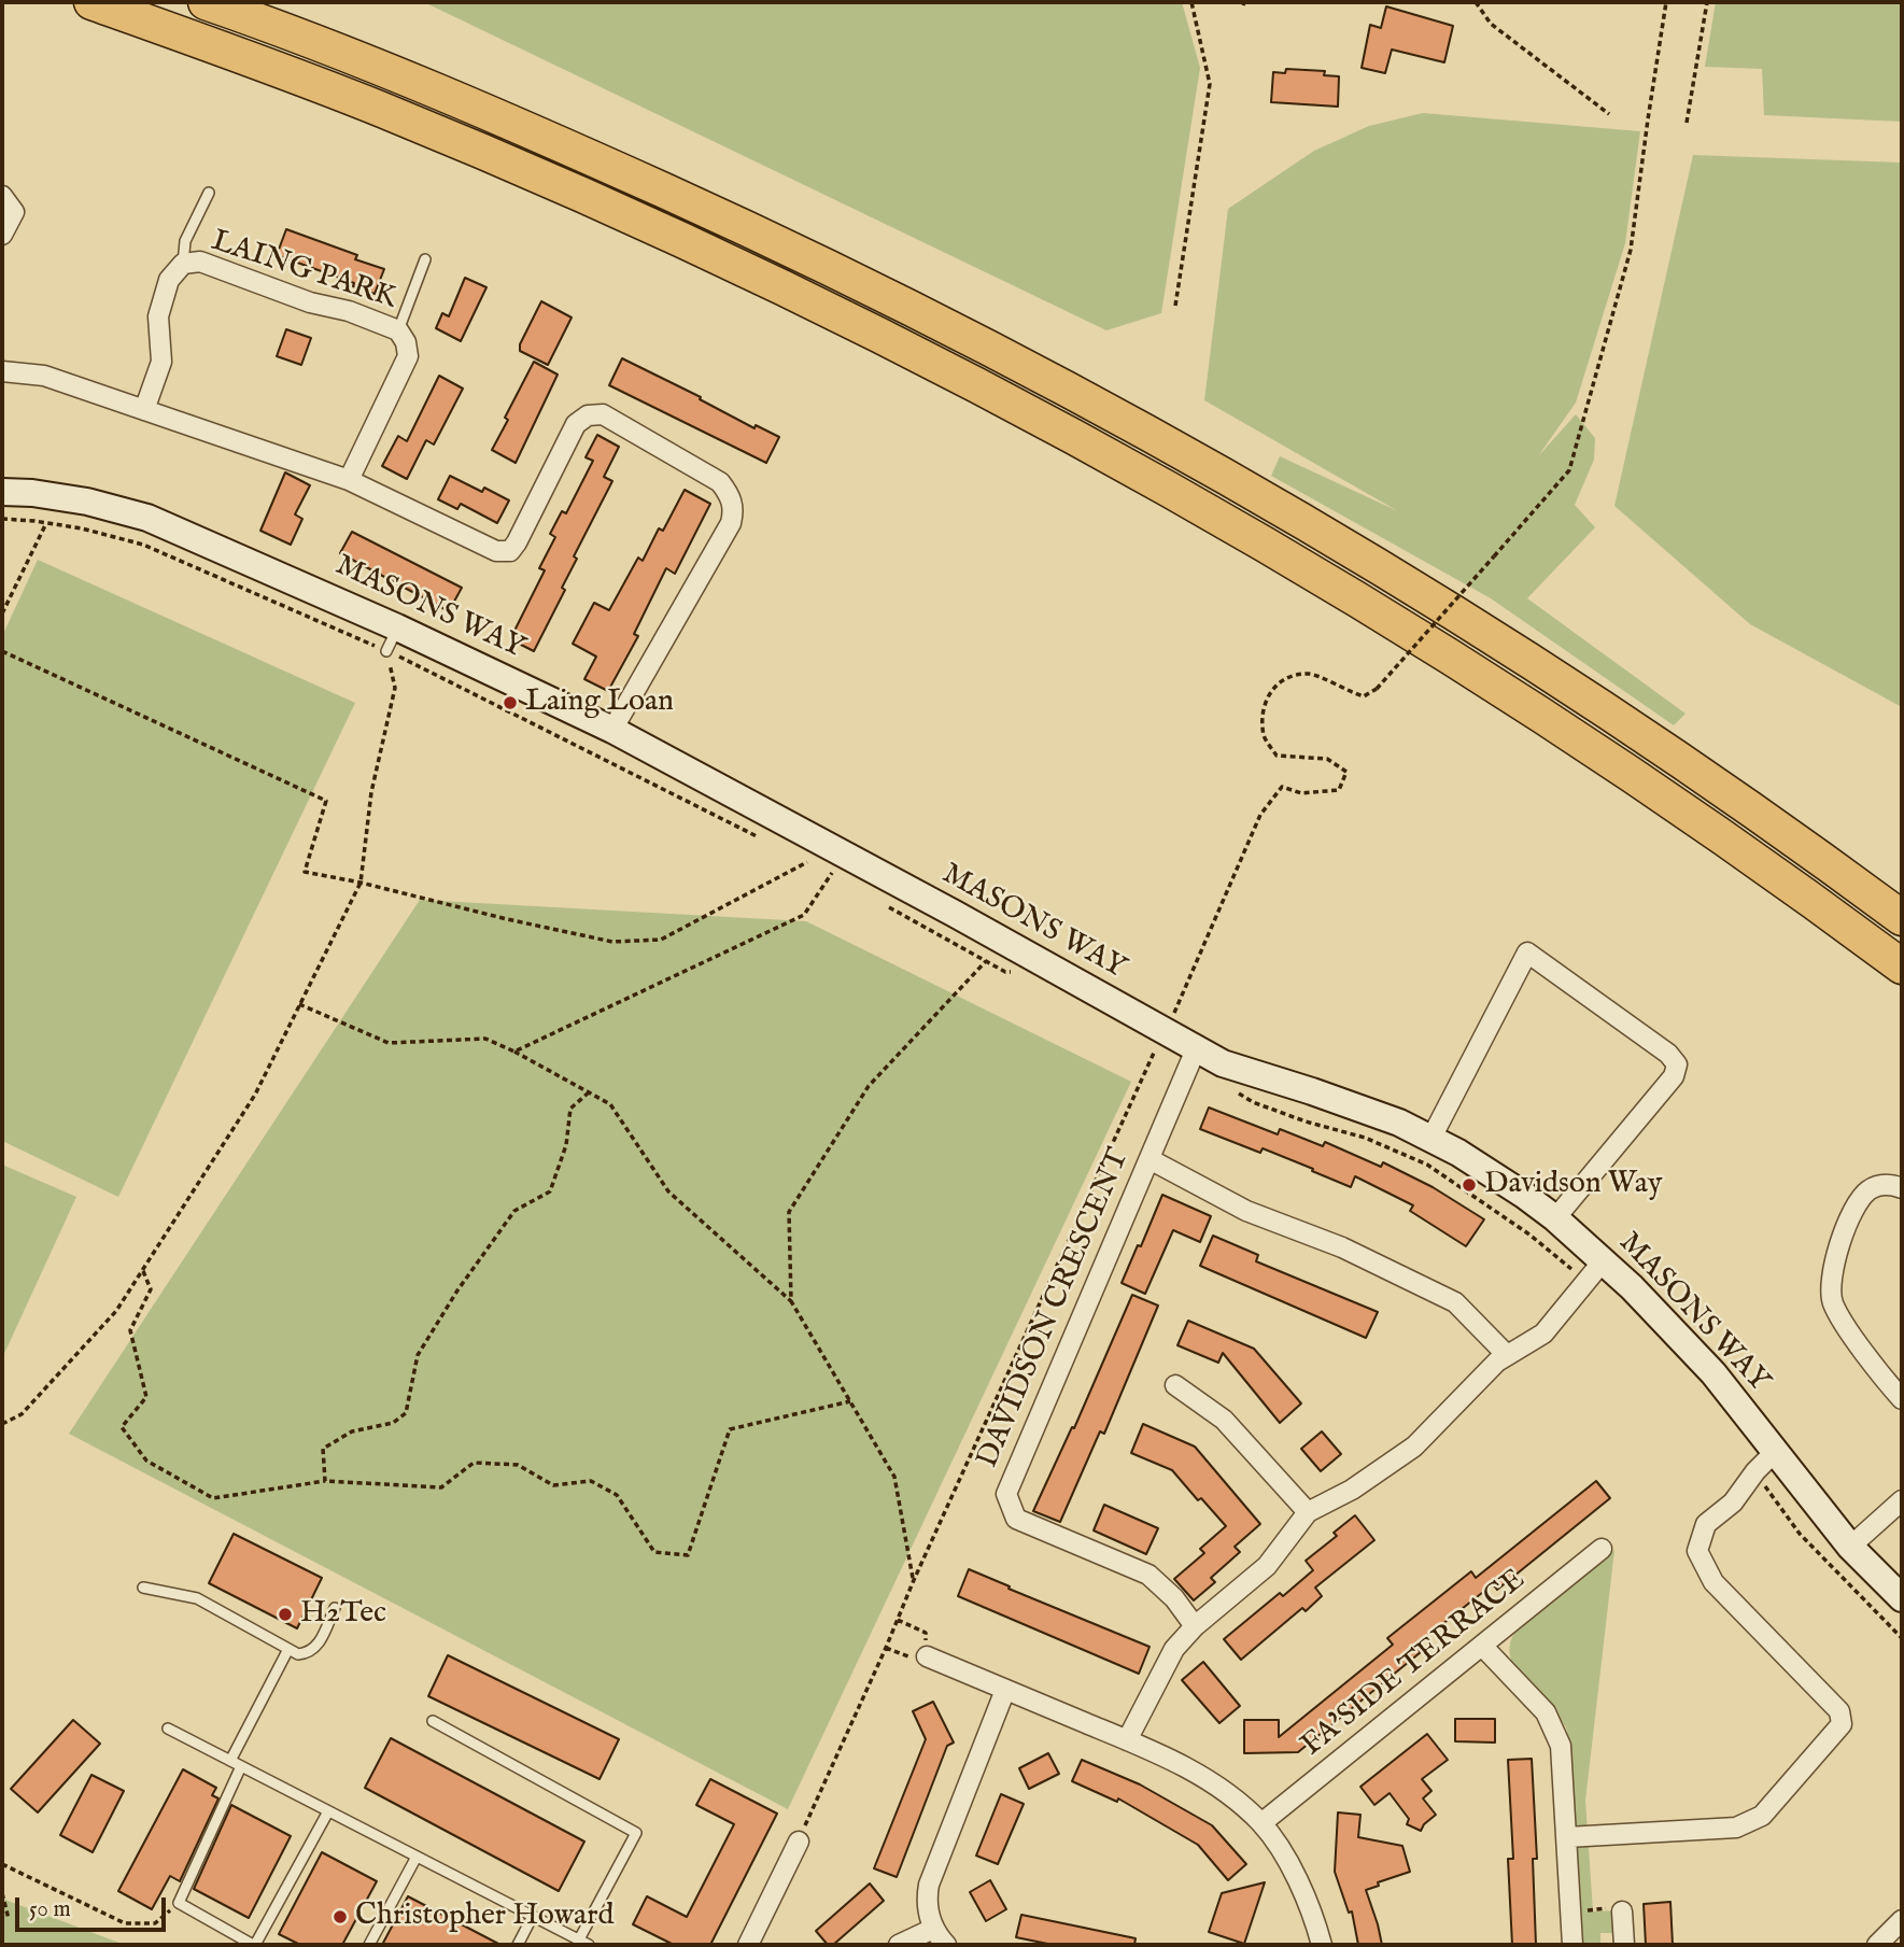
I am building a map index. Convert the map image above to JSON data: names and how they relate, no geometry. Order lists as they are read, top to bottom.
{
  "streets": {
    "street": [
      "LAING PARK",
      "MASONS WAY",
      "DAVIDSON CRESCENT",
      "FA'SIDE TERRACE"
    ]
  },
  "crossings": [
    ["MASONS WAY", "DAVIDSON CRESCENT"]
  ],
  "places": [
    "Laing Loan",
    "Davidson Way",
    "H2Tec",
    "Christopher Howard"
  ],
  "scale_bar": "50 m"
}
